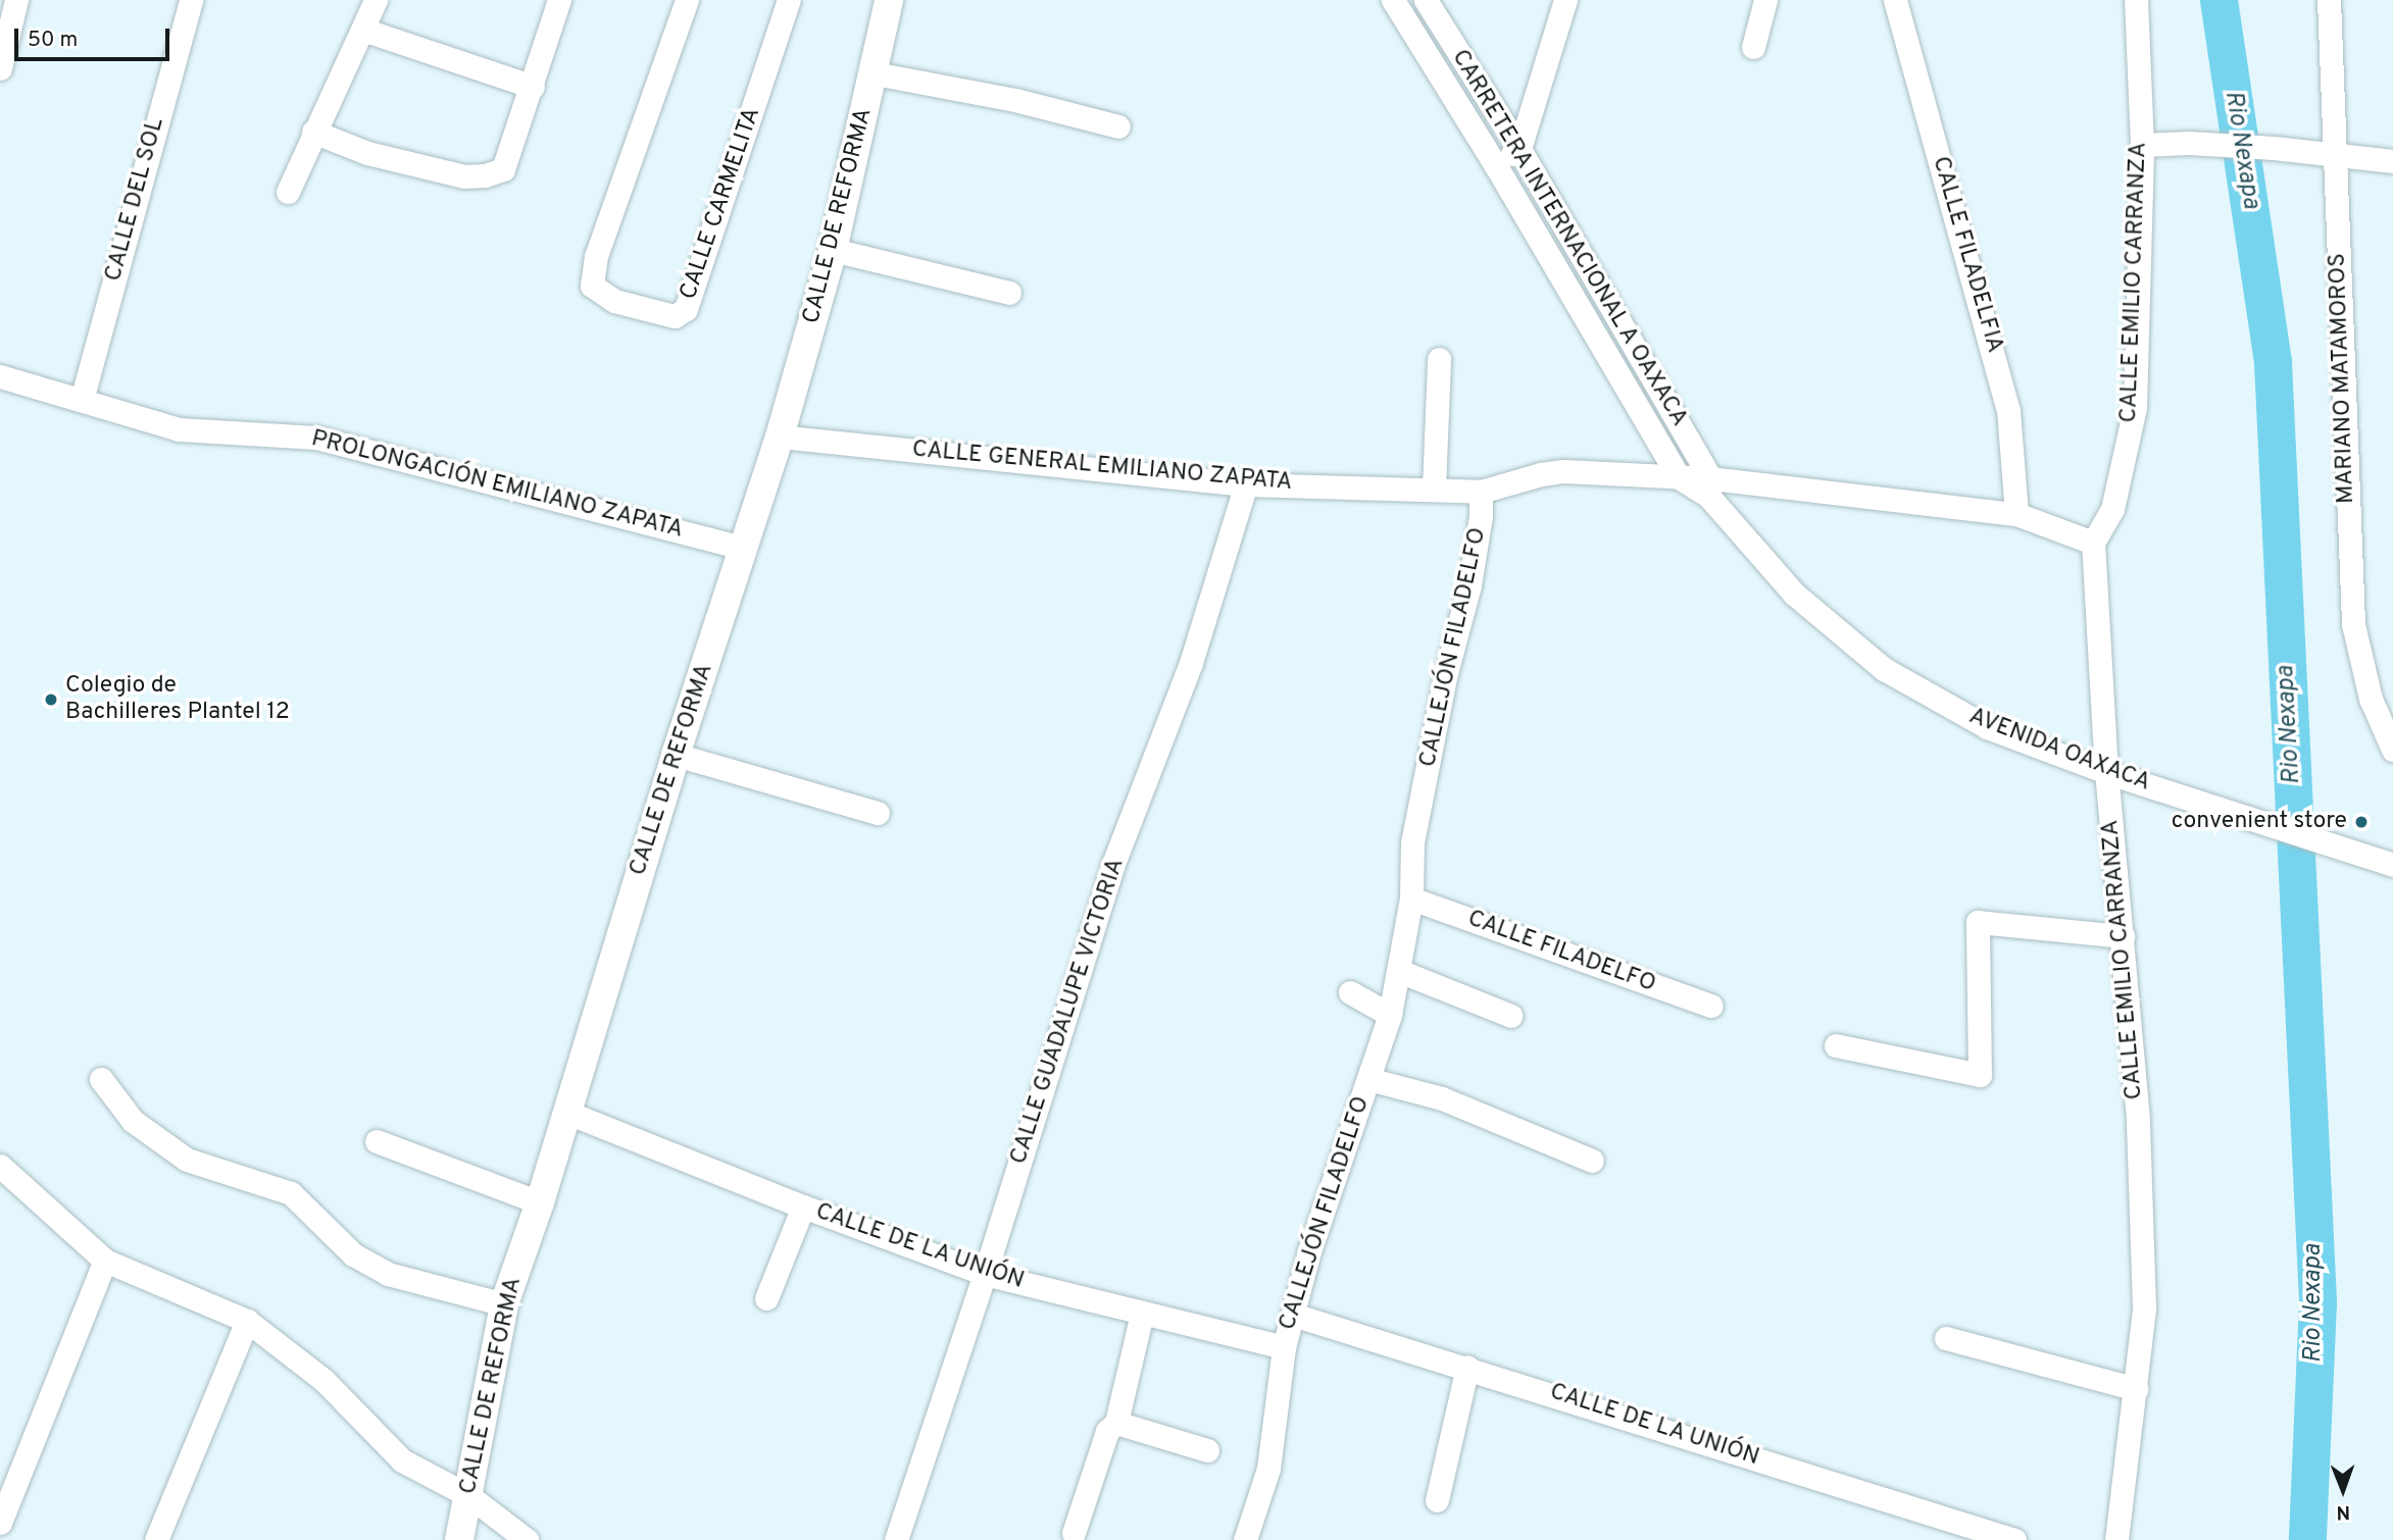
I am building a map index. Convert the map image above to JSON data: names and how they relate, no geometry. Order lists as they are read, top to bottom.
{
  "streets": {
    "main road": ["CALLE DE REFORMA"],
    "street": [
      "CALLE DEL SOL",
      "CALLE CARMELITA",
      "CARRETERA INTERNACIONAL A OAXACA",
      "CALLE FILADELFIA",
      "CALLE EMILIO CARRANZA",
      "MARIANO MATAMOROS",
      "CALLE GENERAL EMILIANO ZAPATA",
      "PROLONGACIÓN EMILIANO ZAPATA",
      "CALLEJÓN FILADELFO",
      "AVENIDA OAXACA",
      "CALLE FILADELFO",
      "CALLE GUADALUPE VICTORIA",
      "CALLE DE LA UNIÓN"
    ]
  },
  "crossings": [
    ["CALLE DEL SOL", "PROLONGACIÓN EMILIANO ZAPATA"],
    ["CALLE DE REFORMA", "CALLE GENERAL EMILIANO ZAPATA"],
    ["CALLE DE REFORMA", "PROLONGACIÓN EMILIANO ZAPATA"],
    ["CALLE DE REFORMA", "CALLE DE LA UNIÓN"],
    ["CARRETERA INTERNACIONAL A OAXACA", "CALLE GENERAL EMILIANO ZAPATA"],
    ["CARRETERA INTERNACIONAL A OAXACA", "AVENIDA OAXACA"],
    ["CALLE EMILIO CARRANZA", "AVENIDA OAXACA"],
    ["CALLE GENERAL EMILIANO ZAPATA", "CALLEJÓN FILADELFO"],
    ["CALLE GENERAL EMILIANO ZAPATA", "AVENIDA OAXACA"],
    ["CALLE GENERAL EMILIANO ZAPATA", "CALLE GUADALUPE VICTORIA"],
    ["CALLEJÓN FILADELFO", "CALLE FILADELFO"],
    ["CALLEJÓN FILADELFO", "CALLE DE LA UNIÓN"],
    ["CALLE GUADALUPE VICTORIA", "CALLE DE LA UNIÓN"]
  ],
  "water": ["Rio Nexapa"],
  "places": ["Colegio de Bachilleres Plantel 12", "convenient store"],
  "scale_bar": "50 m",
  "north": "bottom"
}
